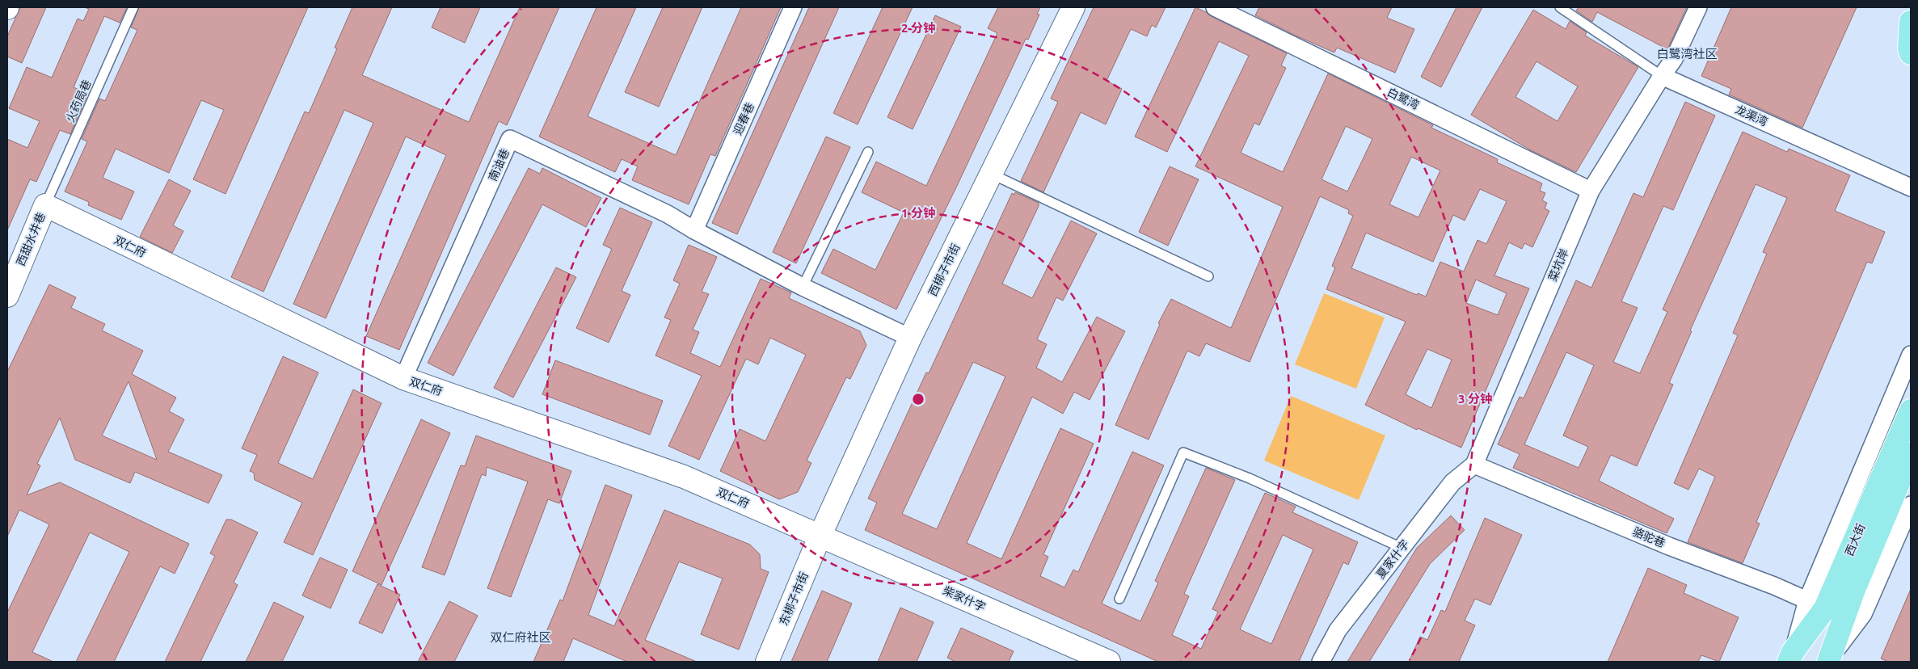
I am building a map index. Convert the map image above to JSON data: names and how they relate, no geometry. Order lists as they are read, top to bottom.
{
  "streets": {
    "main road": ["西大街"],
    "street": [
      "白鹭湾",
      "龙渠湾",
      "迎春巷",
      "南油巷",
      "西甜水井巷",
      "双仁府",
      "菜坑岸",
      "西梆子市街",
      "骆驼巷",
      "夏家什字",
      "东梆子市街",
      "柴家什字"
    ],
    "lane": ["火药局巷"]
  },
  "crossings": [
    ["白鹭湾", "菜坑岸"],
    ["火药局巷", "西甜水井巷"],
    ["火药局巷", "双仁府"],
    ["龙渠湾", "菜坑岸"],
    ["迎春巷", "南油巷"],
    ["南油巷", "双仁府"],
    ["西甜水井巷", "双仁府"],
    ["双仁府", "西梆子市街"],
    ["双仁府", "东梆子市街"],
    ["双仁府", "柴家什字"],
    ["菜坑岸", "骆驼巷"],
    ["菜坑岸", "夏家什字"],
    ["西梆子市街", "东梆子市街"],
    ["西梆子市街", "柴家什字"],
    ["骆驼巷", "西大街"],
    ["骆驼巷", "夏家什字"],
    ["东梆子市街", "柴家什字"]
  ],
  "districts": ["白鹭湾社区", "双仁府社区"],
  "rings": ["2 分钟", "1 分钟", "3 分钟"]
}
